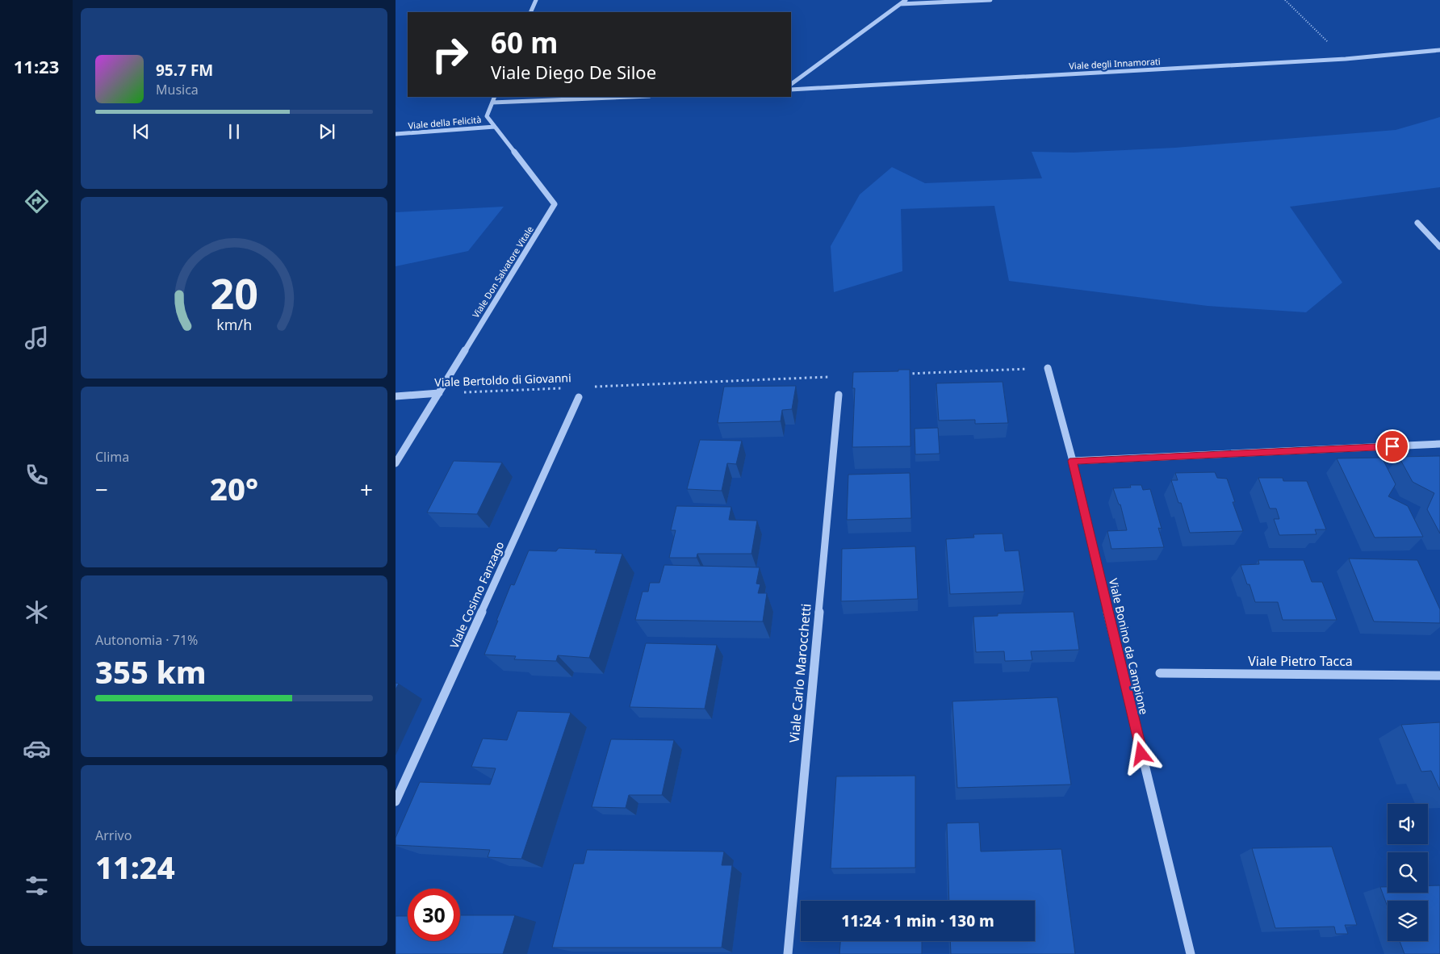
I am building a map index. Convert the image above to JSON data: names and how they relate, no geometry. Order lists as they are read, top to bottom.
{
  "streets": {
    "street": [
      "Viale degli Innamorati",
      "Viale della Felicità",
      "Viale Don Salvatore Vitale",
      "Viale Bertoldo di Giovanni",
      "Viale Cosimo Fanzago",
      "Viale Bonino da Campione",
      "Viale Pietro Tacca",
      "Viale Carlo Marocchetti"
    ]
  },
  "crossings": [
    ["Viale della Felicità", "Viale Don Salvatore Vitale"],
    ["Viale Don Salvatore Vitale", "Viale Bertoldo di Giovanni"]
  ],
  "page": {
    "tabs": "11:23",
    "turn": ["60 m", "Viale Diego De Siloe"],
    "song": ["95.7 FM", "Musica"],
    "tile": [
      "Clima",
      ["Autonomia · 71%", "355 km"],
      ["Arrivo", "11:24"]
    ],
    "heat": ["−", "20°", "+"],
    "limit": "30",
    "trip": "11:24 · 1 min · 130 m",
    "gauge": ["20", "km/h"]
  }
}
